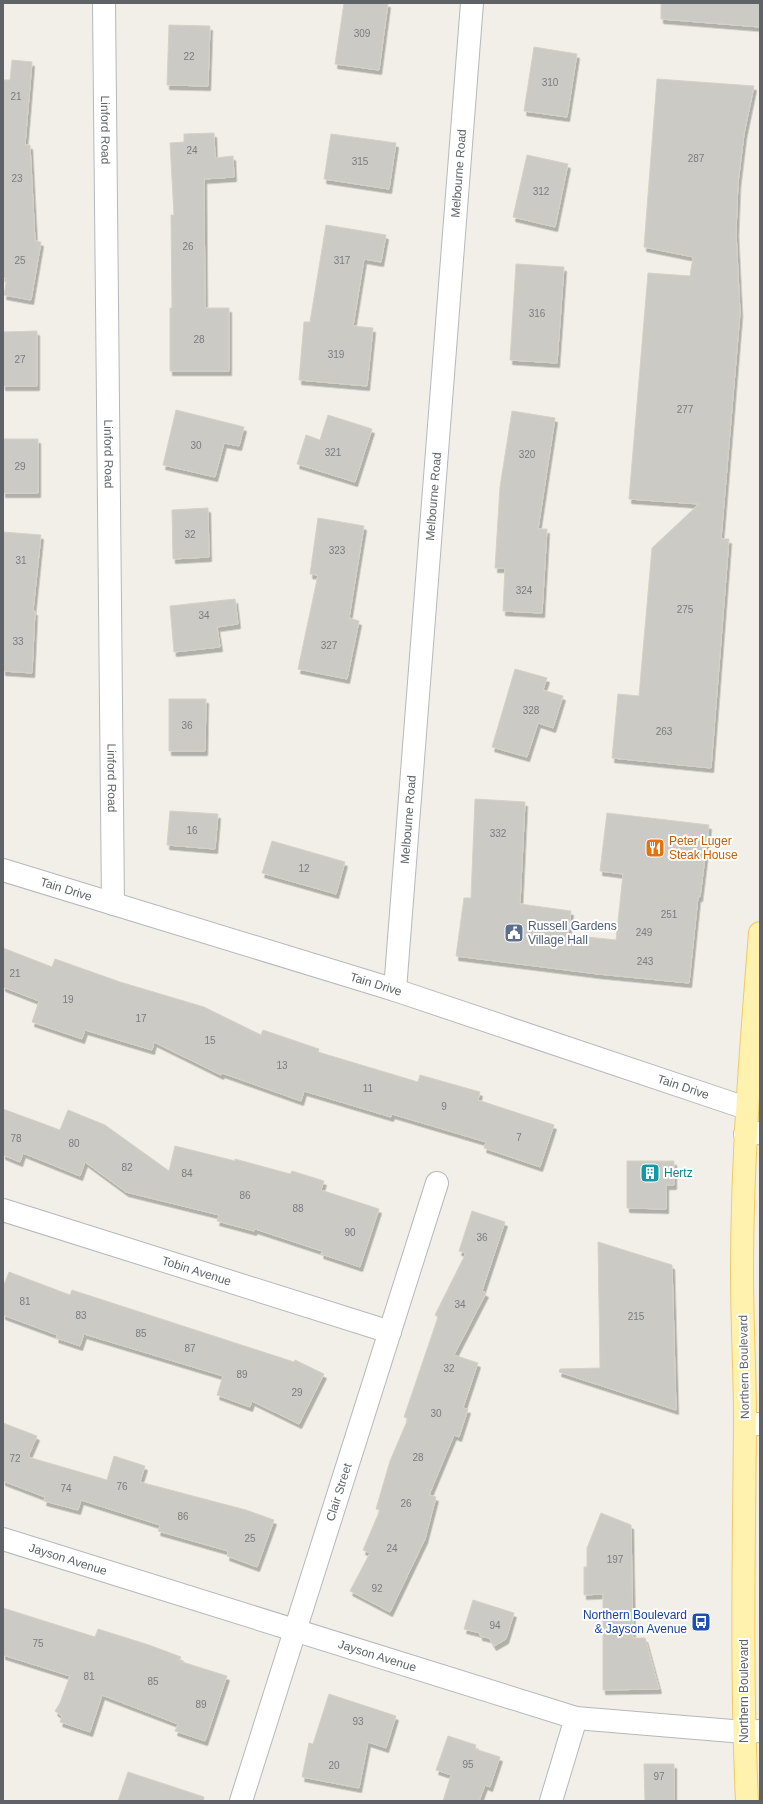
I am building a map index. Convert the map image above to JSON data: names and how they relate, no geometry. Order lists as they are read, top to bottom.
{
  "streets": {
    "main road": ["Northern Boulevard"],
    "street": [
      "Linford Road",
      "Melbourne Road",
      "Tain Drive",
      "Tobin Avenue",
      "Clair Street",
      "Jayson Avenue"
    ]
  },
  "crossings": [
    ["Linford Road", "Tain Drive"],
    ["Melbourne Road", "Tain Drive"],
    ["Tain Drive", "Northern Boulevard"],
    ["Tobin Avenue", "Clair Street"],
    ["Northern Boulevard", "Jayson Avenue"],
    ["Clair Street", "Jayson Avenue"]
  ],
  "places": {
    "restaurant": ["Peter Luger Steak House"],
    "public building": ["Russell Gardens Village Hall"],
    "building": ["Hertz"],
    "bus stop": ["Northern Boulevard & Jayson Avenue"]
  },
  "house_numbers": [
    "309",
    "22",
    "310",
    "21",
    "24",
    "287",
    "315",
    "23",
    "312",
    "26",
    "25",
    "317",
    "316",
    "28",
    "319",
    "27",
    "277",
    "30",
    "321",
    "320",
    "29",
    "32",
    "323",
    "31",
    "324",
    "275",
    "34",
    "33",
    "327",
    "328",
    "36",
    "263",
    "16",
    "332",
    "12",
    "251",
    "249",
    "243",
    "21",
    "19",
    "17",
    "15",
    "13",
    "11",
    "9",
    "7",
    "78",
    "80",
    "82",
    "84",
    "86",
    "88",
    "90",
    "36",
    "81",
    "34",
    "83",
    "215",
    "85",
    "87",
    "32",
    "89",
    "29",
    "30",
    "28",
    "72",
    "76",
    "74",
    "26",
    "86",
    "25",
    "24",
    "197",
    "92",
    "94",
    "75",
    "81",
    "85",
    "89",
    "93",
    "95",
    "20",
    "97"
  ]
}
